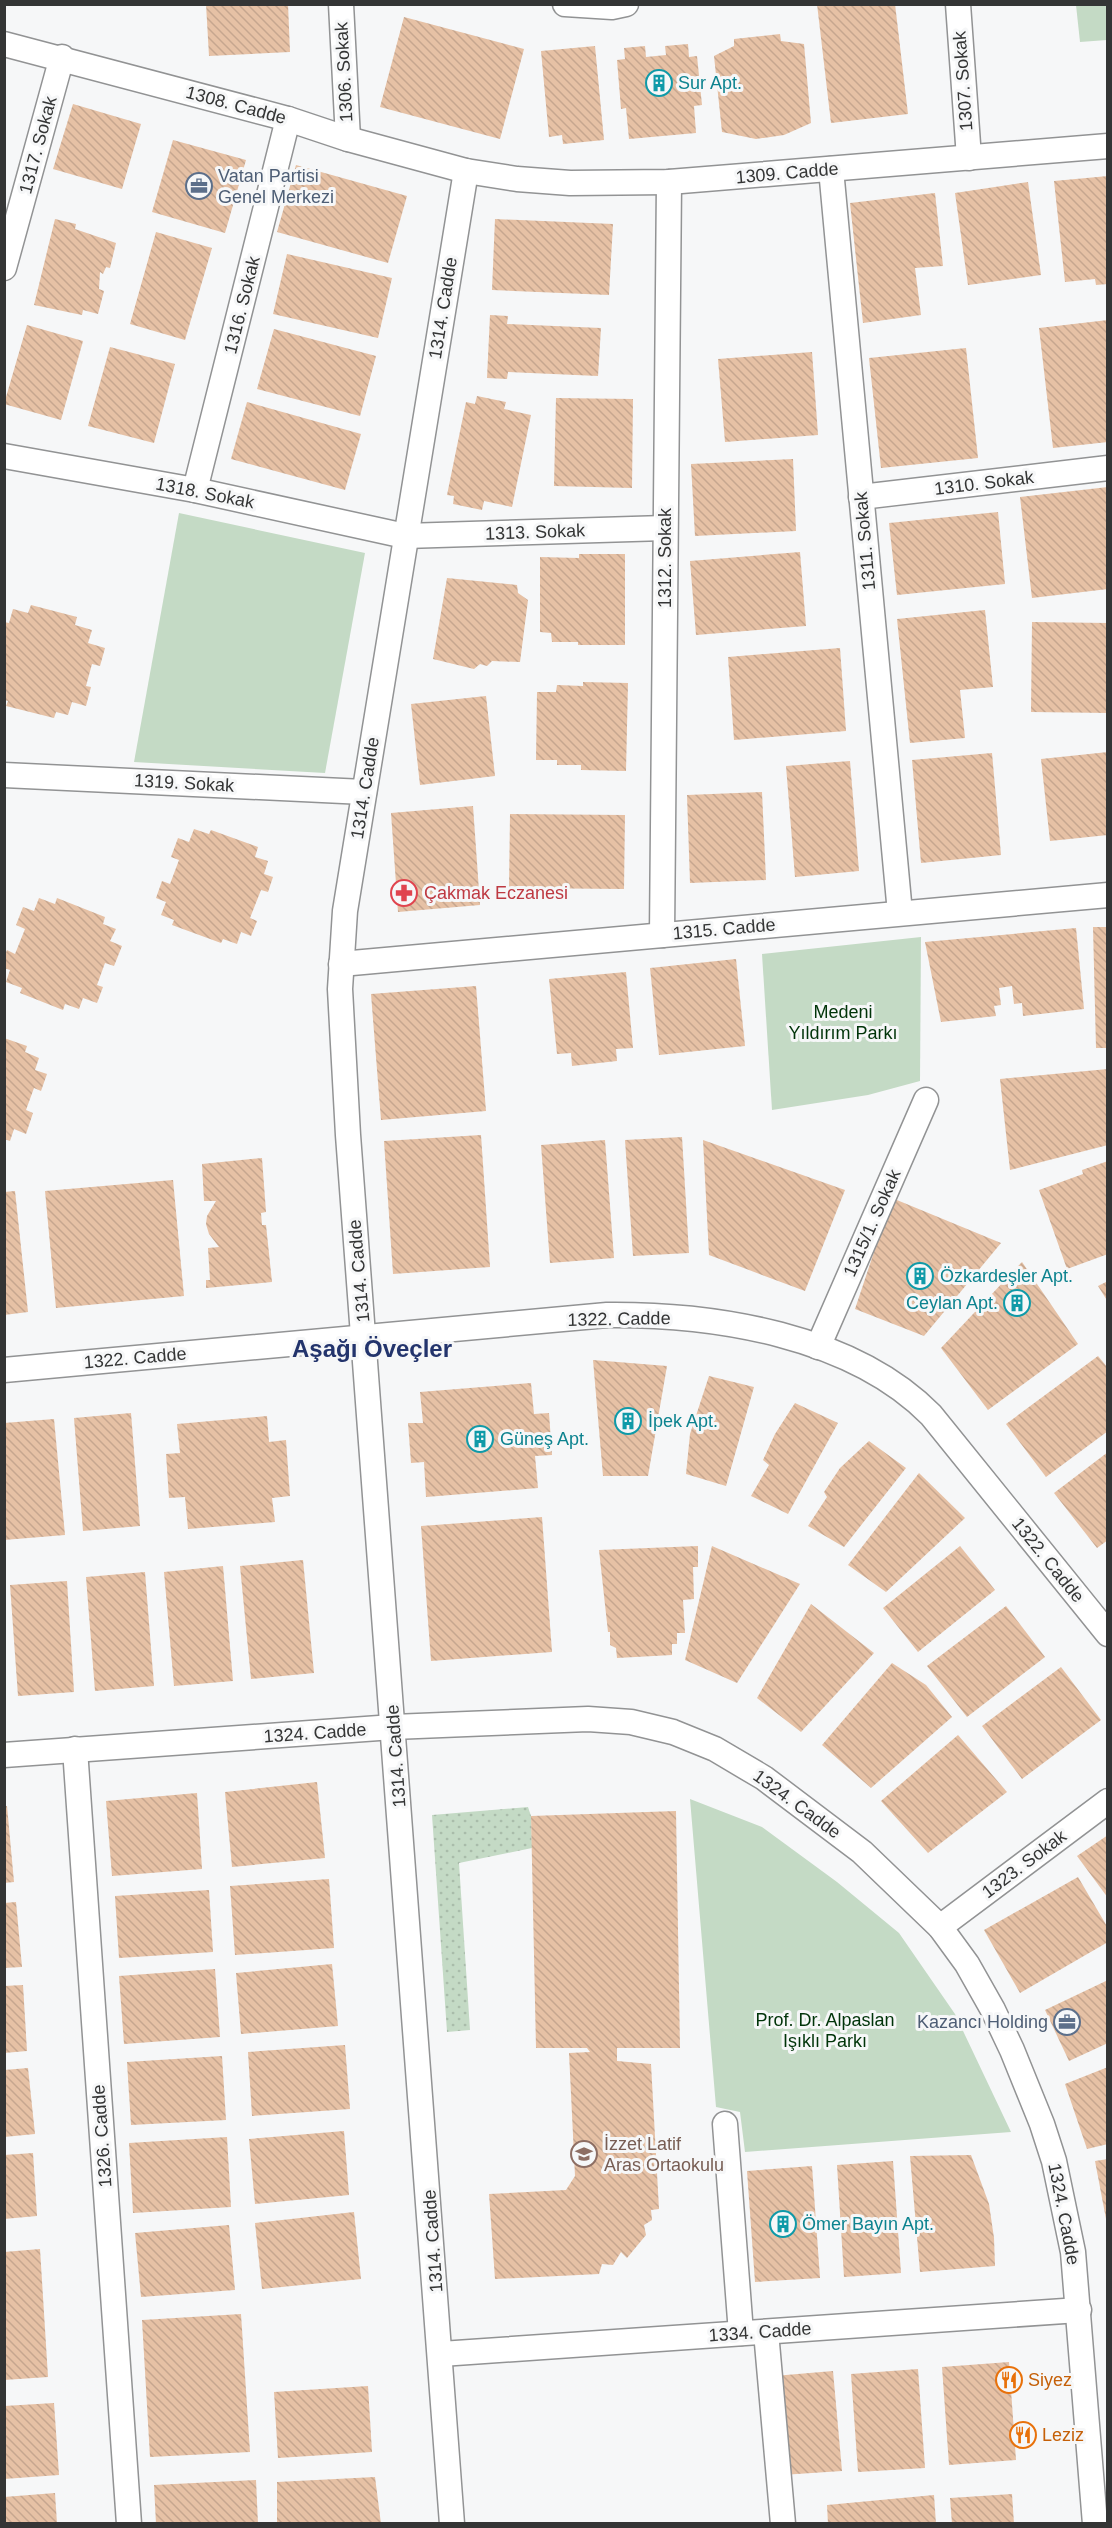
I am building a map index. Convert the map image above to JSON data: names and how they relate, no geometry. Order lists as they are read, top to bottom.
{
  "streets": {
    "street": [
      "1306. Sokak",
      "1307. Sokak",
      "1308. Cadde",
      "1317. Sokak",
      "1309. Cadde",
      "1316. Sokak",
      "1314. Cadde",
      "1310. Sokak",
      "1318. Sokak",
      "1313. Sokak",
      "1311. Sokak",
      "1312. Sokak",
      "1319. Sokak",
      "1315. Cadde",
      "1315/1. Sokak",
      "1322. Cadde",
      "1324. Cadde",
      "1323. Sokak",
      "1326. Cadde",
      "1334. Cadde"
    ]
  },
  "crossings": [
    ["1306. Sokak", "1308. Cadde"],
    ["1307. Sokak", "1309. Cadde"],
    ["1308. Cadde", "1317. Sokak"],
    ["1308. Cadde", "1309. Cadde"],
    ["1308. Cadde", "1316. Sokak"],
    ["1308. Cadde", "1314. Cadde"],
    ["1309. Cadde", "1314. Cadde"],
    ["1309. Cadde", "1311. Sokak"],
    ["1309. Cadde", "1312. Sokak"],
    ["1316. Sokak", "1318. Sokak"],
    ["1314. Cadde", "1318. Sokak"],
    ["1314. Cadde", "1313. Sokak"],
    ["1314. Cadde", "1319. Sokak"],
    ["1314. Cadde", "1315. Cadde"],
    ["1314. Cadde", "1322. Cadde"],
    ["1314. Cadde", "1324. Cadde"],
    ["1314. Cadde", "1334. Cadde"],
    ["1310. Sokak", "1311. Sokak"],
    ["1318. Sokak", "1313. Sokak"],
    ["1313. Sokak", "1312. Sokak"],
    ["1311. Sokak", "1315. Cadde"],
    ["1312. Sokak", "1315. Cadde"],
    ["1315/1. Sokak", "1322. Cadde"],
    ["1324. Cadde", "1323. Sokak"],
    ["1324. Cadde", "1326. Cadde"],
    ["1324. Cadde", "1334. Cadde"]
  ],
  "districts": ["Aşağı Öveçler"],
  "parks": ["Medeni Yıldırım Parkı", "Prof. Dr. Alpaslan Işıklı Parkı"],
  "places": {
    "building": [
      "Sur Apt.",
      "Özkardeşler Apt.",
      "Ceylan Apt.",
      "İpek Apt.",
      "Güneş Apt.",
      "Ömer Bayın Apt."
    ],
    "office": ["Vatan Partisi Genel Merkezi", "Kazancı Holding"],
    "pharmacy": ["Çakmak Eczanesi"],
    "school or university": ["İzzet Latif Aras Ortaokulu"],
    "restaurant": ["Siyez", "Leziz"]
  }
}
